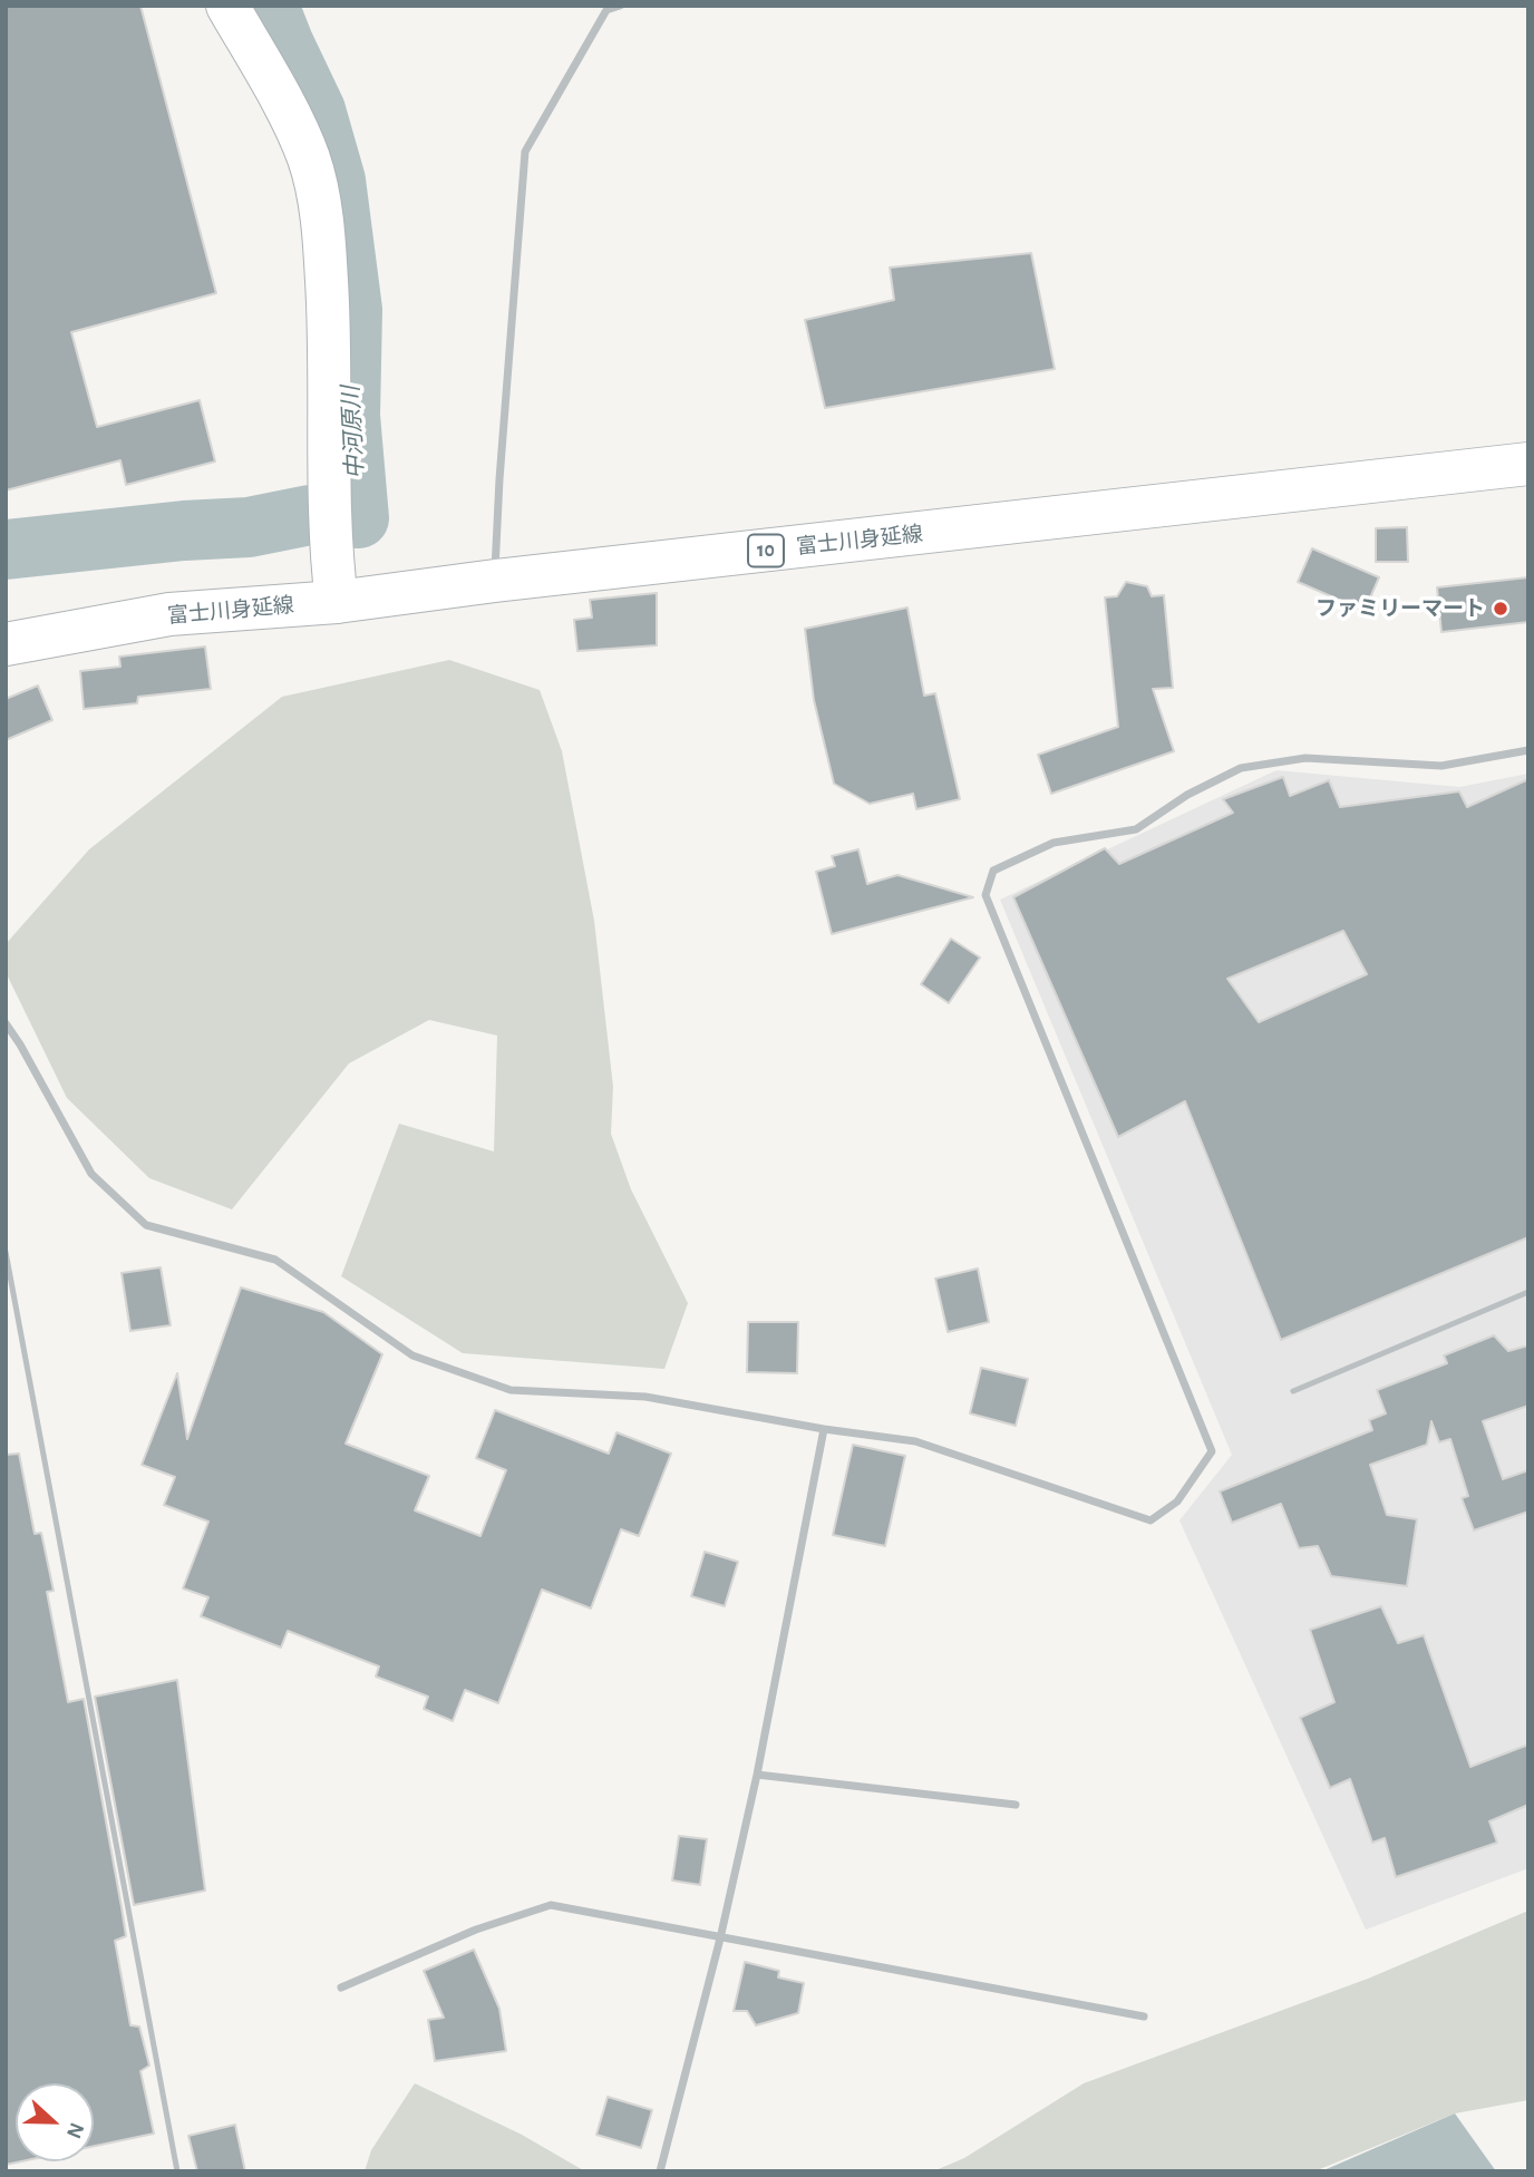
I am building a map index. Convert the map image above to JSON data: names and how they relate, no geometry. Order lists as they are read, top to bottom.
{
  "streets": {
    "main road": ["富士川身延線", "10"]
  },
  "water": ["中河原川"],
  "places": ["ファミリーマート"],
  "north": "right"
}
